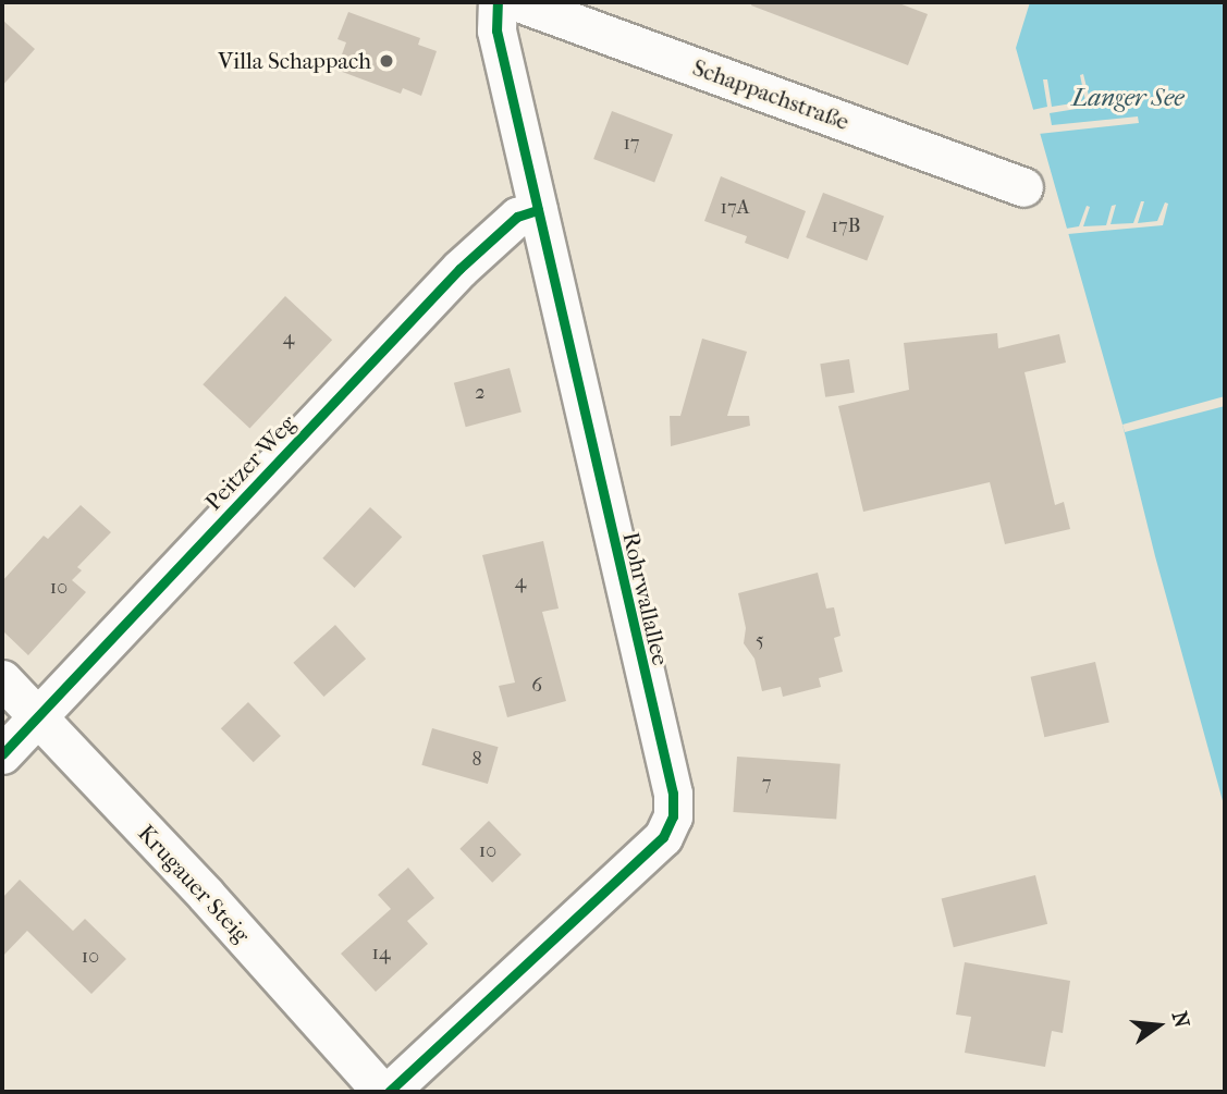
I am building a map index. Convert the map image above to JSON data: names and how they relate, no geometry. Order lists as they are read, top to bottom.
{
  "streets": {
    "street": [
      "Schappachstraße",
      "Peitzer Weg",
      "Rohrwallallee",
      "Krugauer Steig"
    ]
  },
  "crossings": [
    ["Peitzer Weg", "Rohrwallallee"],
    ["Peitzer Weg", "Krugauer Steig"]
  ],
  "water": ["Langer See"],
  "places": ["Villa Schappach"],
  "house_numbers": [
    "17",
    "17A",
    "17B",
    "4",
    "2",
    "4",
    "10",
    "5",
    "6",
    "8",
    "7",
    "10",
    "14",
    "10"
  ],
  "north": "right"
}
